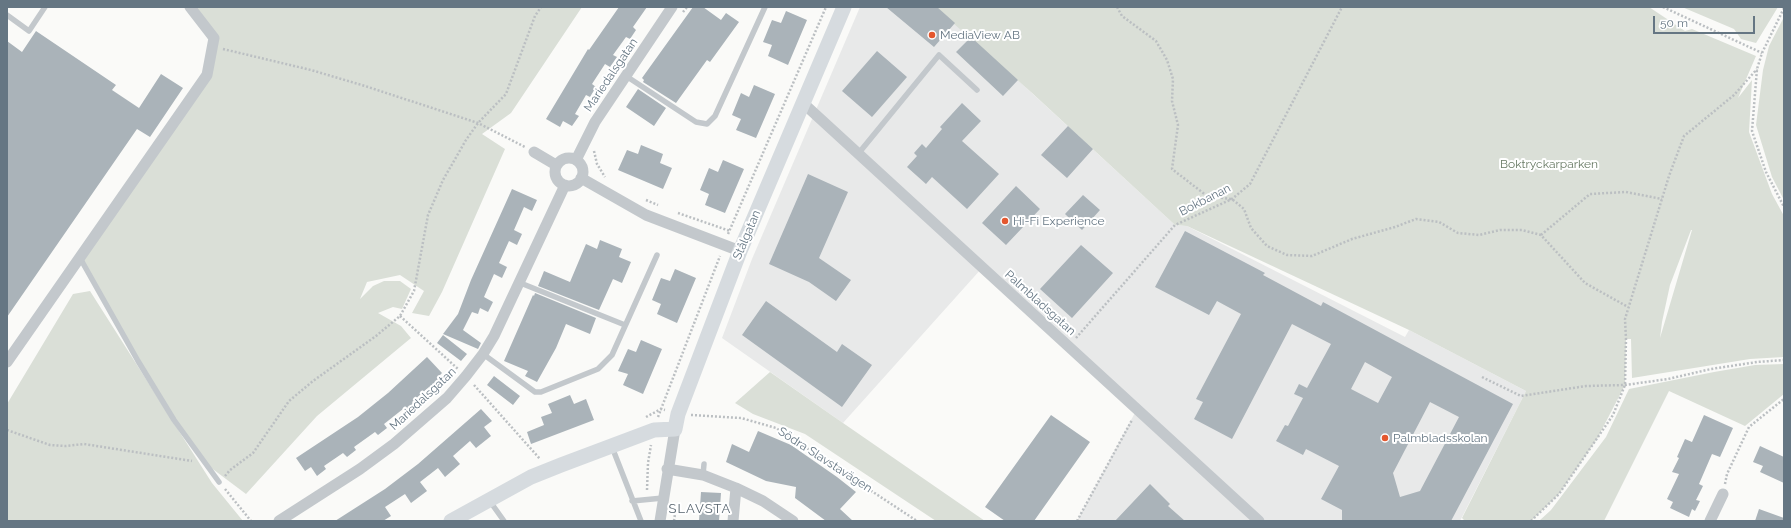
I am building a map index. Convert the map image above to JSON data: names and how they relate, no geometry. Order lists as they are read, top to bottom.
{
  "streets": {
    "street": ["Mariedalsgatan", "Stålgatan", "Palmbladsgatan"],
    "path": ["Bokbanan", "Södra Slavstavägen"]
  },
  "crossings": [
    ["Bokbanan", "Palmbladsgatan"],
    ["Stålgatan", "Palmbladsgatan"],
    ["Stålgatan", "Södra Slavstavägen"]
  ],
  "districts": ["SLAVSTA"],
  "parks": ["Boktryckarparken"],
  "places": ["MediaView AB", "Hi-Fi Experience", "Palmbladsskolan"],
  "scale_bar": "50 m"
}
